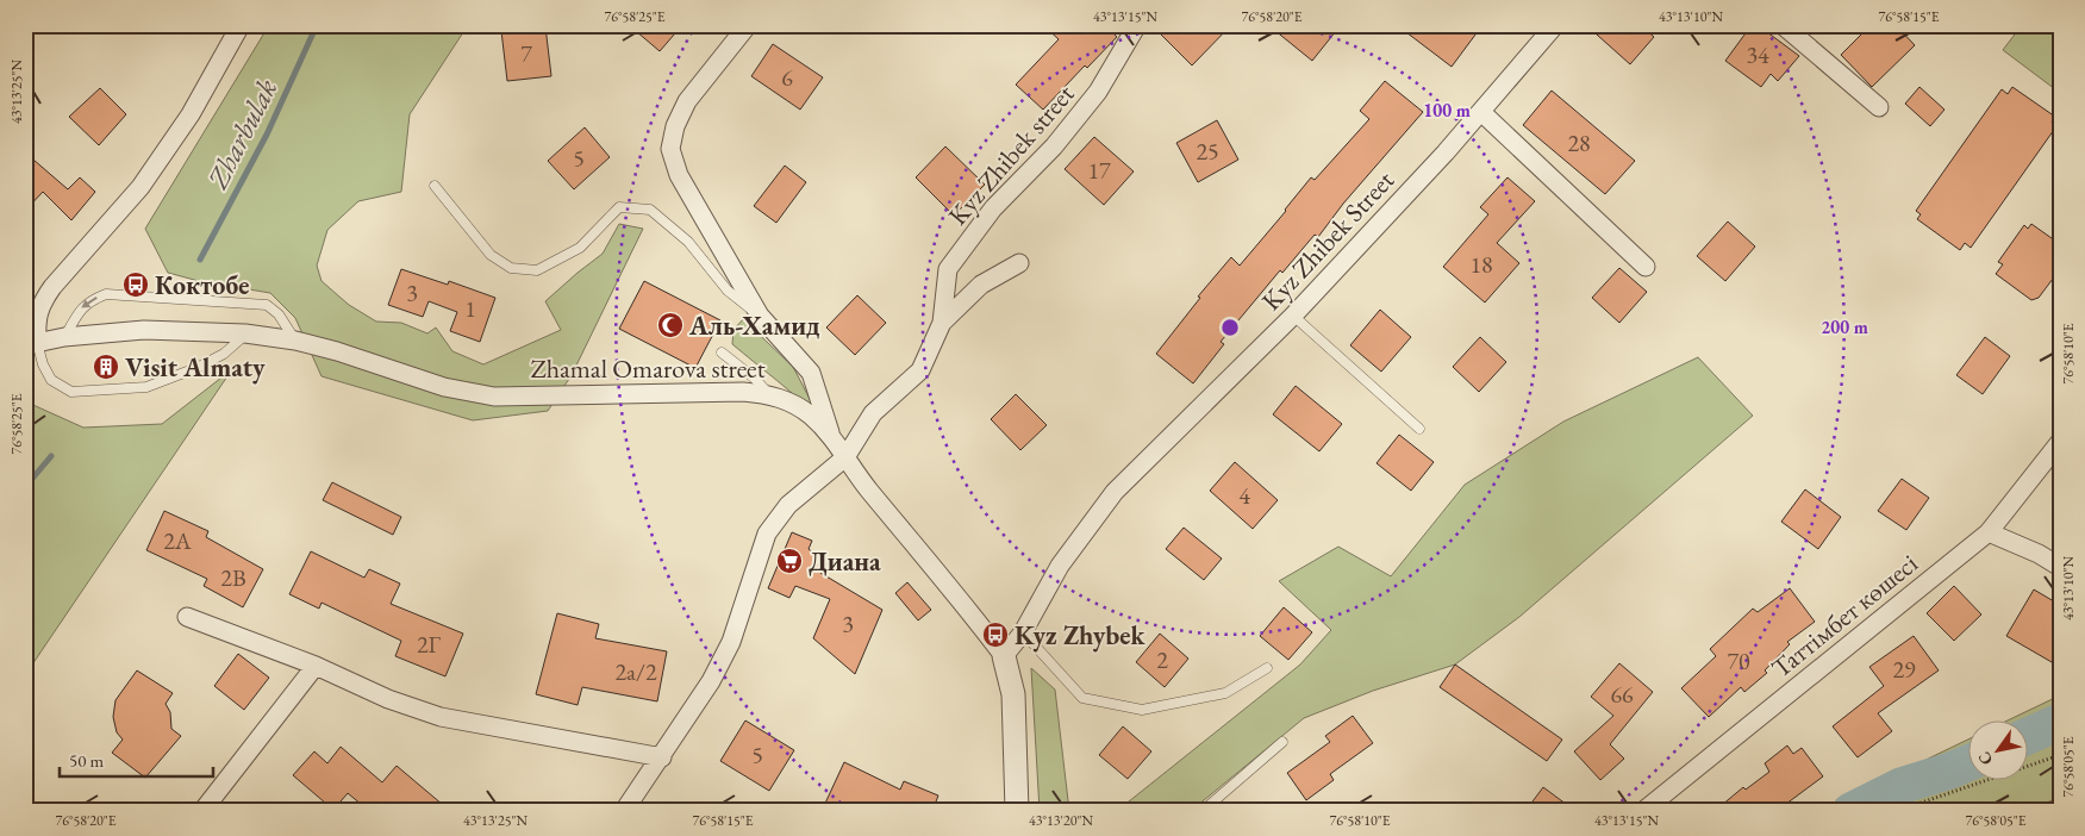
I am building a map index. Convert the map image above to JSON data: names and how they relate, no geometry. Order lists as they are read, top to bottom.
{
  "streets": {
    "street": [
      "Kyz Zhibek street",
      "Kyz Zhibek Street",
      "Zhamal Omarova street",
      "Таттімбет көшесі"
    ]
  },
  "crossings": [
    ["Kyz Zhibek street", "Zhamal Omarova street"],
    ["Kyz Zhibek Street", "Zhamal Omarova street"]
  ],
  "water": ["Zharbulak"],
  "places": {
    "bus stop": ["Коктобе", "Kyz Zhybek"],
    "mosque": ["Аль-Хамид"],
    "building": ["Visit Almaty"],
    "supermarket": ["Диана"]
  },
  "house_numbers": [
    "7",
    "34",
    "6",
    "28",
    "25",
    "5",
    "17",
    "18",
    "3",
    "1",
    "4",
    "2А",
    "2В",
    "3",
    "2Г",
    "2",
    "70",
    "29",
    "2а/2",
    "66",
    "5"
  ],
  "scale_bar": "50 m",
  "north": "bottom left",
  "coordinates": [
    "76°58'25\"E",
    "43°13'15\"N",
    "76°58'20\"E",
    "43°13'10\"N",
    "76°58'15\"E",
    "43°13'25\"N",
    "76°58'10\"E",
    "76°58'05\"E",
    "43°13'20\"N"
  ],
  "rings": ["100 m", "200 m"]
}
